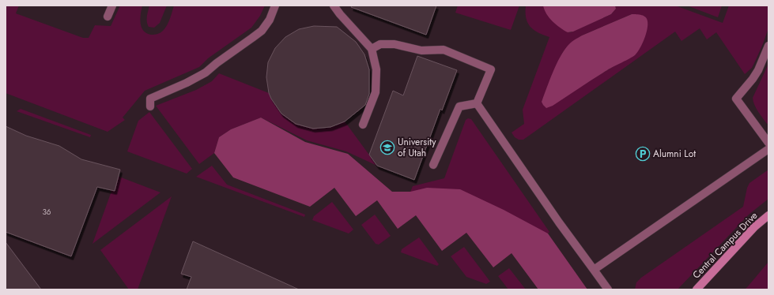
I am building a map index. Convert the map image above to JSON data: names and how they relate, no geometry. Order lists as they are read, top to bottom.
{
  "streets": {
    "street": ["Central Campus Drive"]
  },
  "places": {
    "school or university": ["University of Utah"],
    "parking": ["Alumni Lot"]
  },
  "house_numbers": ["36"]
}
